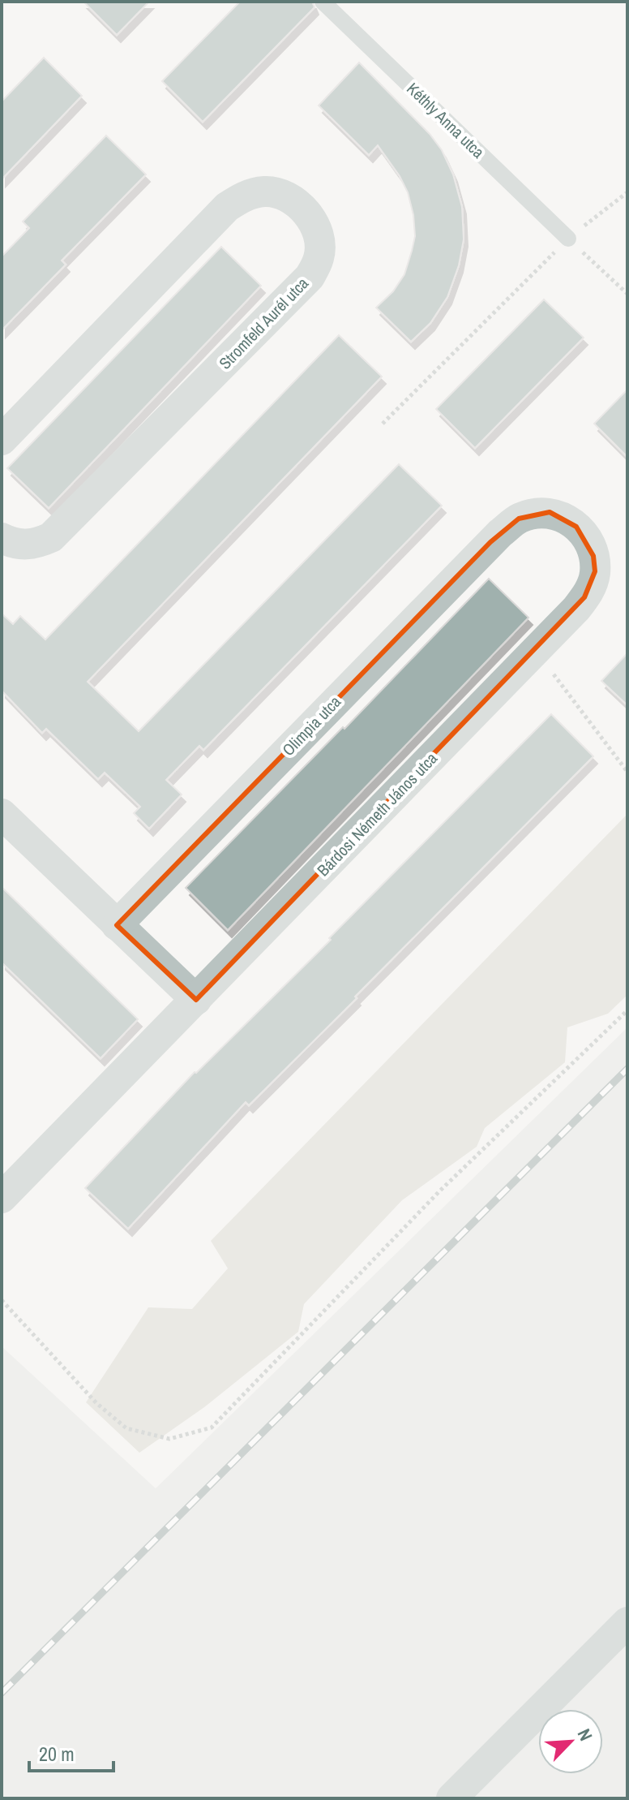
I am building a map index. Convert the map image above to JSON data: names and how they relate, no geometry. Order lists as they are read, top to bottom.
{
  "streets": {
    "street": ["Stromfeld Aurél utca", "Olimpia utca", "Bárdosi Németh János utca"],
    "lane": ["Kéthly Anna utca"]
  },
  "crossings": [
    ["Olimpia utca", "Bárdosi Németh János utca"]
  ],
  "scale_bar": "20 m",
  "north": "top right"
}
